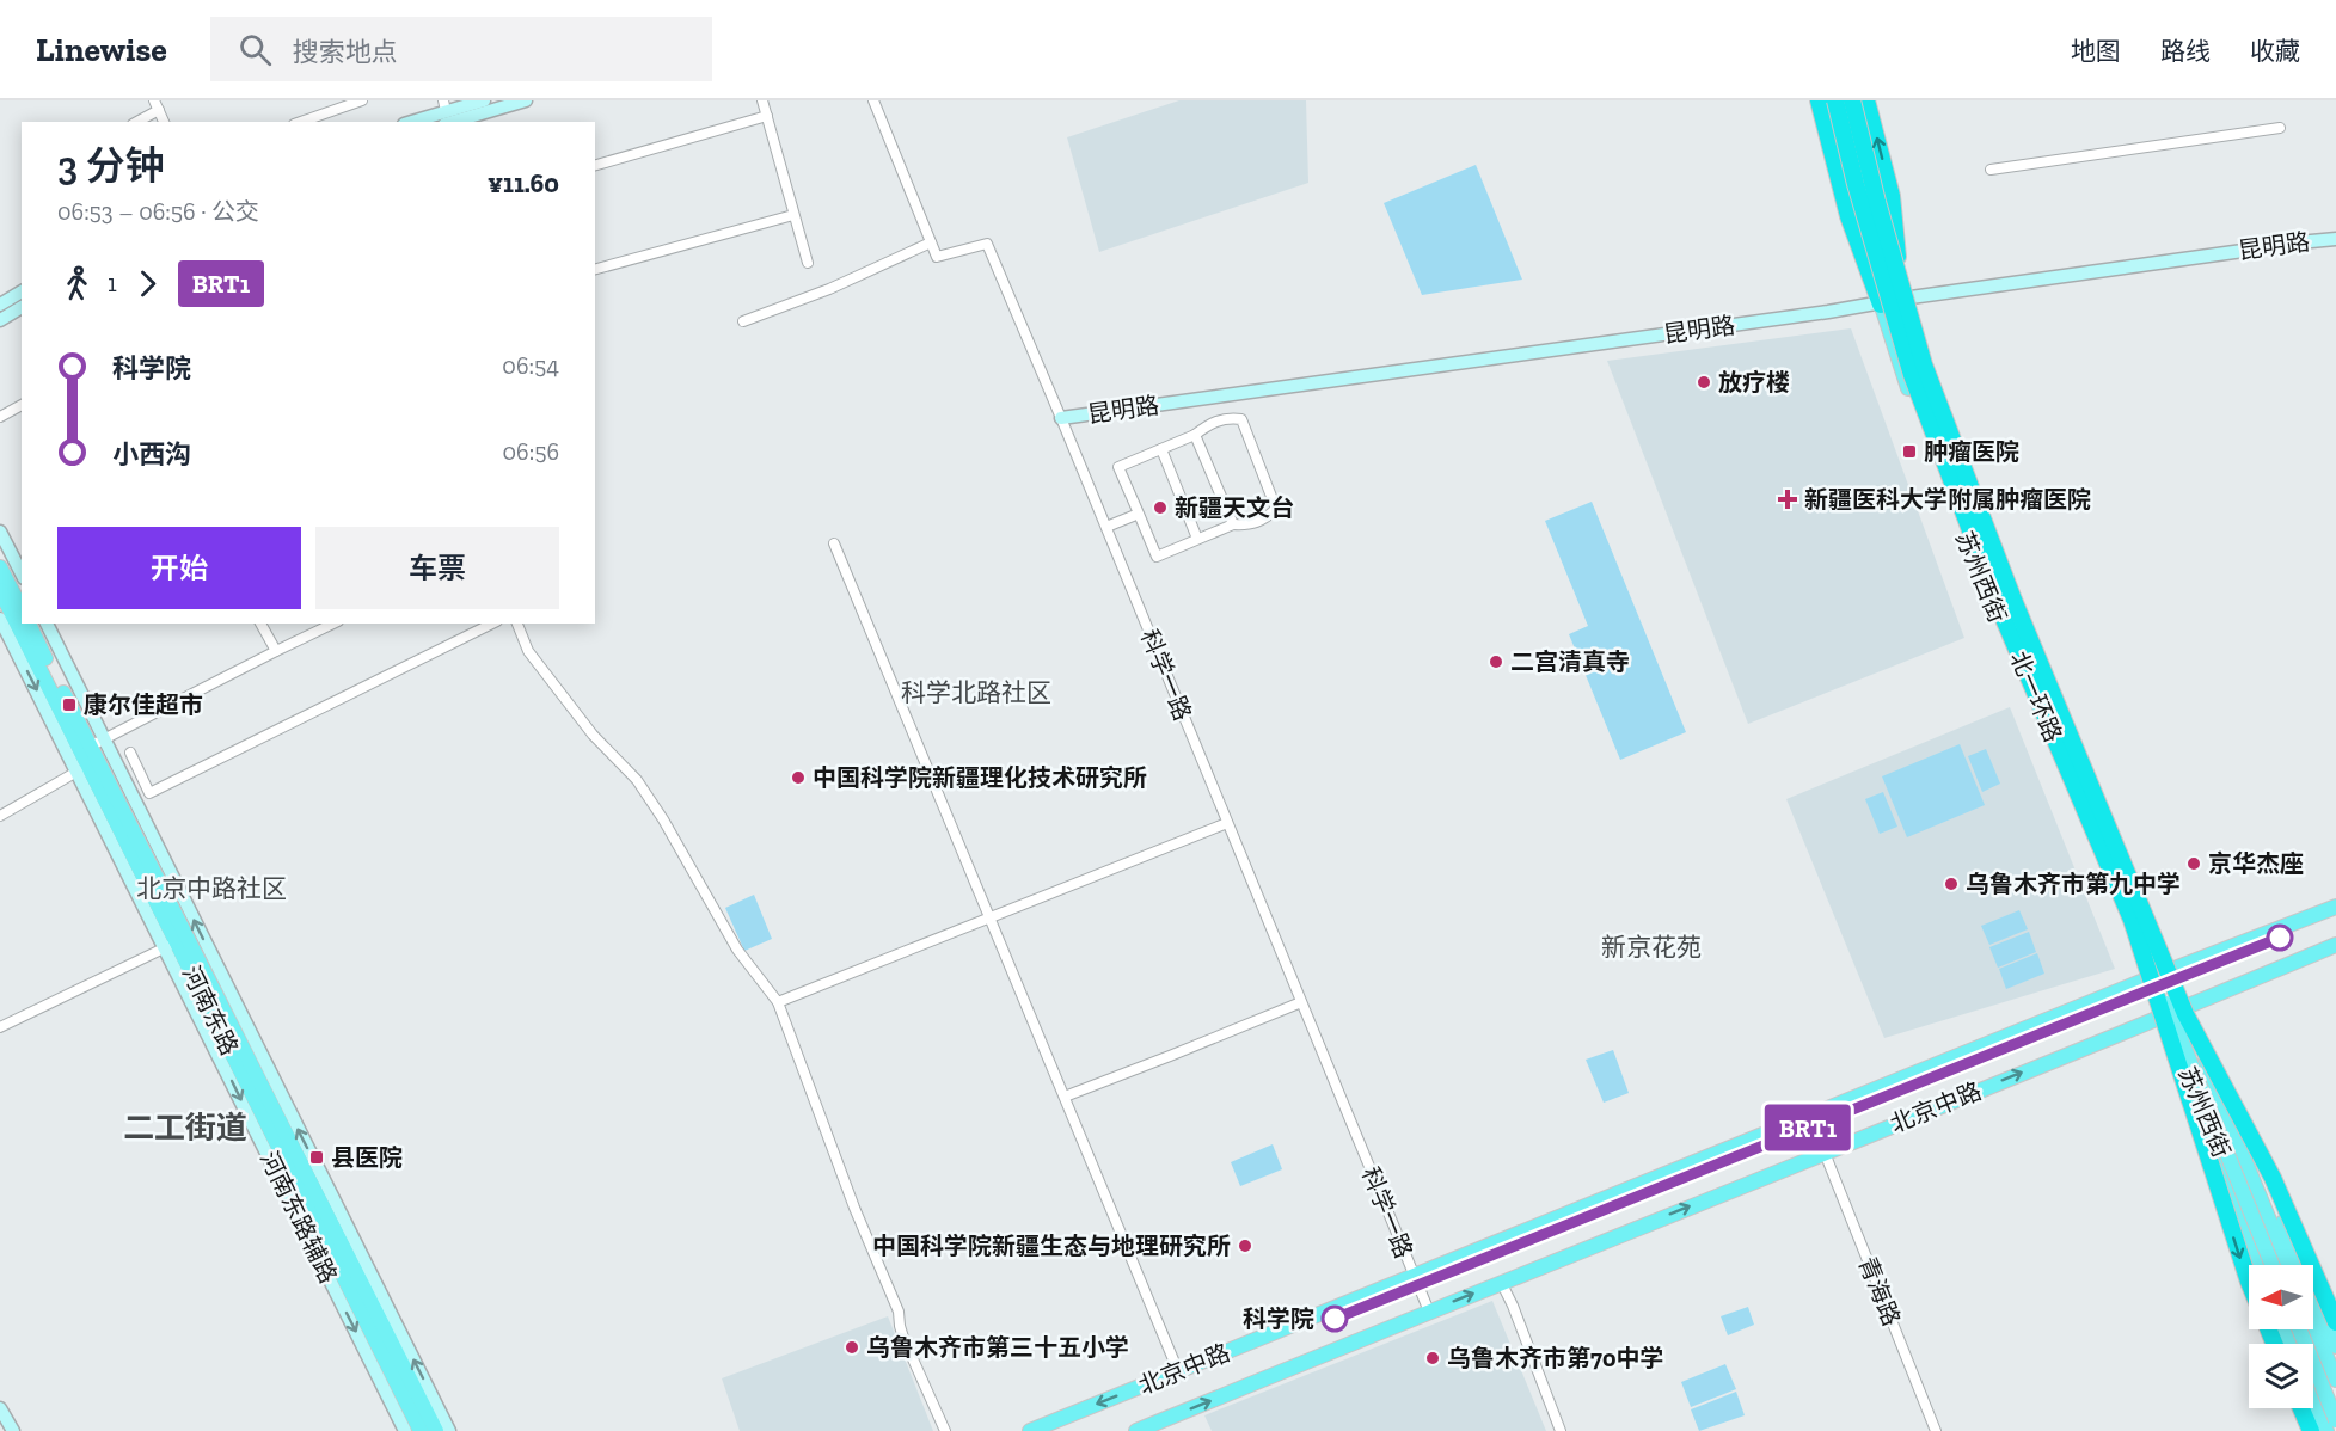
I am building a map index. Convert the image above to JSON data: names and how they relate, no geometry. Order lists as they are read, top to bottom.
{
  "streets": {
    "highway": ["北一环路"],
    "main road": ["苏州西街", "河南东路", "北京中路"],
    "street": [
      "昆明路",
      "科学一路",
      "河南东路辅路",
      "青海路"
    ]
  },
  "crossings": [
    ["昆明路", "苏州西街"],
    ["昆明路", "科学一路"],
    ["苏州西街", "北一环路"],
    ["苏州西街", "北京中路"],
    ["科学一路", "北京中路"],
    ["北一环路", "北京中路"],
    ["河南东路", "河南东路辅路"],
    ["北京中路", "青海路"]
  ],
  "districts": [
    "科学北路社区",
    "北京中路社区",
    "新京花苑",
    "二工街道"
  ],
  "places": {
    "other": [
      "放疗楼",
      "新疆天文台",
      "二宫清真寺",
      "中国科学院新疆理化技术研究所",
      "京华杰座",
      "乌鲁木齐市第九中学",
      "中国科学院新疆生态与地理研究所",
      "科学院",
      "乌鲁木齐市第三十五小学",
      "乌鲁木齐市第70中学"
    ],
    "transit": ["肿瘤医院", "康尔佳超市", "县医院"],
    "health": ["新疆医科大学附属肿瘤医院"]
  },
  "lines": ["bus line BRT1"],
  "north": "left",
  "page": {
    "header": "Linewise",
    "search": "搜索地点",
    "nav": ["地图", "路线", "收藏"],
    "on_map": "BRT1",
    "heading": ["3 分钟", "06:53 – 06:56 · 公交", "¥11.60"],
    "legs": ["1", "BRT1"],
    "list": [
      {
        "name": "科学院",
        "value": "06:54"
      },
      {
        "name": "小西沟",
        "value": "06:56"
      }
    ],
    "buttons": ["开始", "车票"]
  }
}
